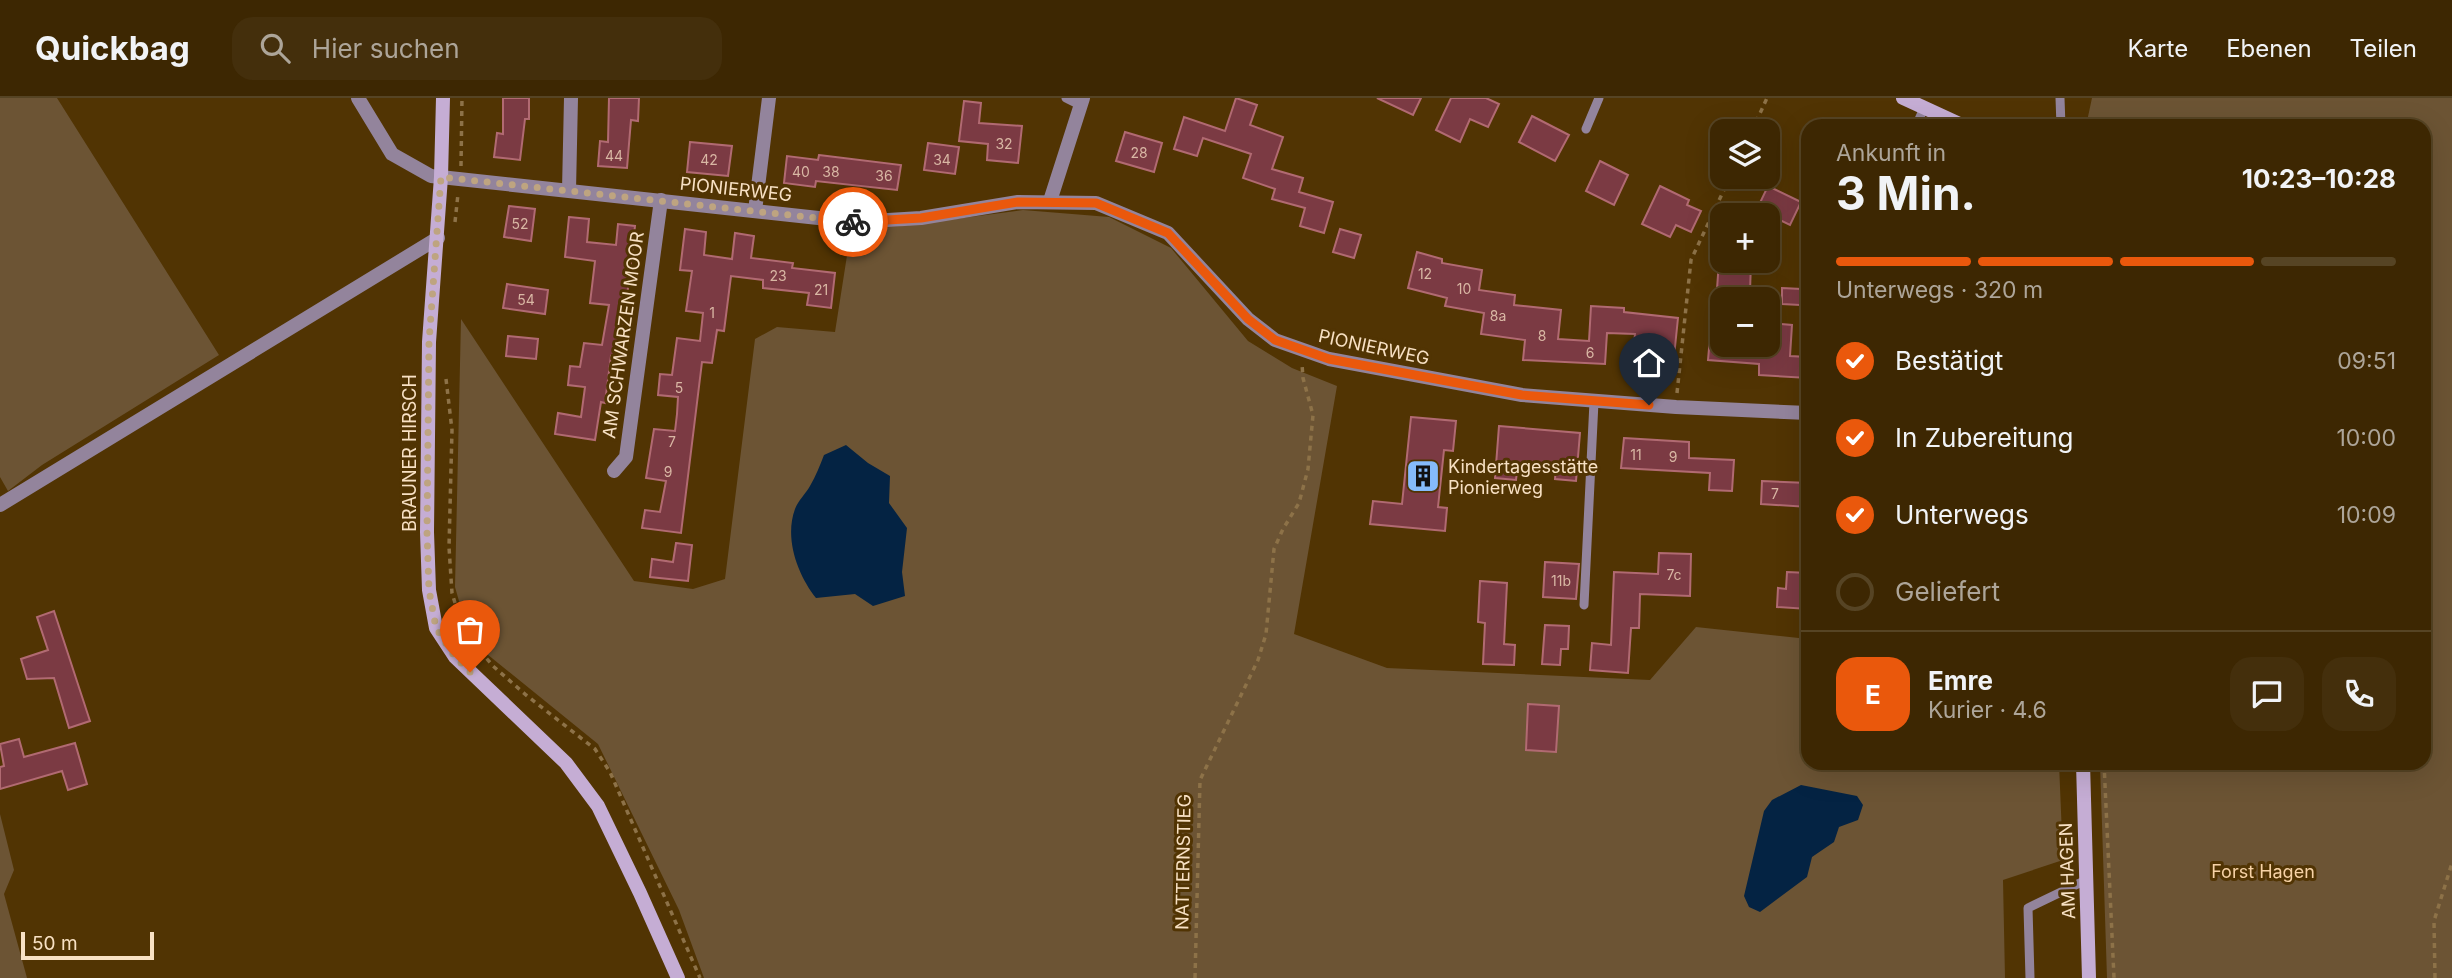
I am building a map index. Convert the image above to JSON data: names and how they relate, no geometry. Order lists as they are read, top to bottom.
{
  "streets": {
    "street": [
      "PIONIERWEG",
      "AM SCHWARZEN MOOR",
      "BRAUNER HIRSCH",
      "AM HAGEN"
    ],
    "path": ["NATTERNSTIEG"]
  },
  "crossings": [
    ["PIONIERWEG", "AM SCHWARZEN MOOR"],
    ["PIONIERWEG", "BRAUNER HIRSCH"],
    ["PIONIERWEG", "NATTERNSTIEG"]
  ],
  "parks": ["Forst Hagen"],
  "places": {
    "building": ["Kindertagesstätte Pionierweg"]
  },
  "house_numbers": [
    "32",
    "28",
    "44",
    "42",
    "34",
    "40",
    "38",
    "36",
    "52",
    "12",
    "23",
    "10",
    "21",
    "54",
    "1",
    "8a",
    "8",
    "6",
    "5",
    "7",
    "11",
    "9",
    "9",
    "7",
    "7c",
    "11b"
  ],
  "scale_bar": "50 m",
  "page": {
    "header": "Quickbag",
    "search": "Hier suchen",
    "nav": ["Karte", "Ebenen", "Teilen"],
    "map_buttons": ["+", "−"],
    "heading": ["3 Min.", "Ankunft in", "10:23–10:28"],
    "panel": ["Emre", "Kurier · 4.6"],
    "bar": "Unterwegs · 320 m",
    "list": [
      ["Bestätigt", "09:51"],
      ["In Zubereitung", "10:00"],
      ["Unterwegs", "10:09"],
      "Geliefert"
    ],
    "round": "E",
    "scale": "50 m"
  }
}
